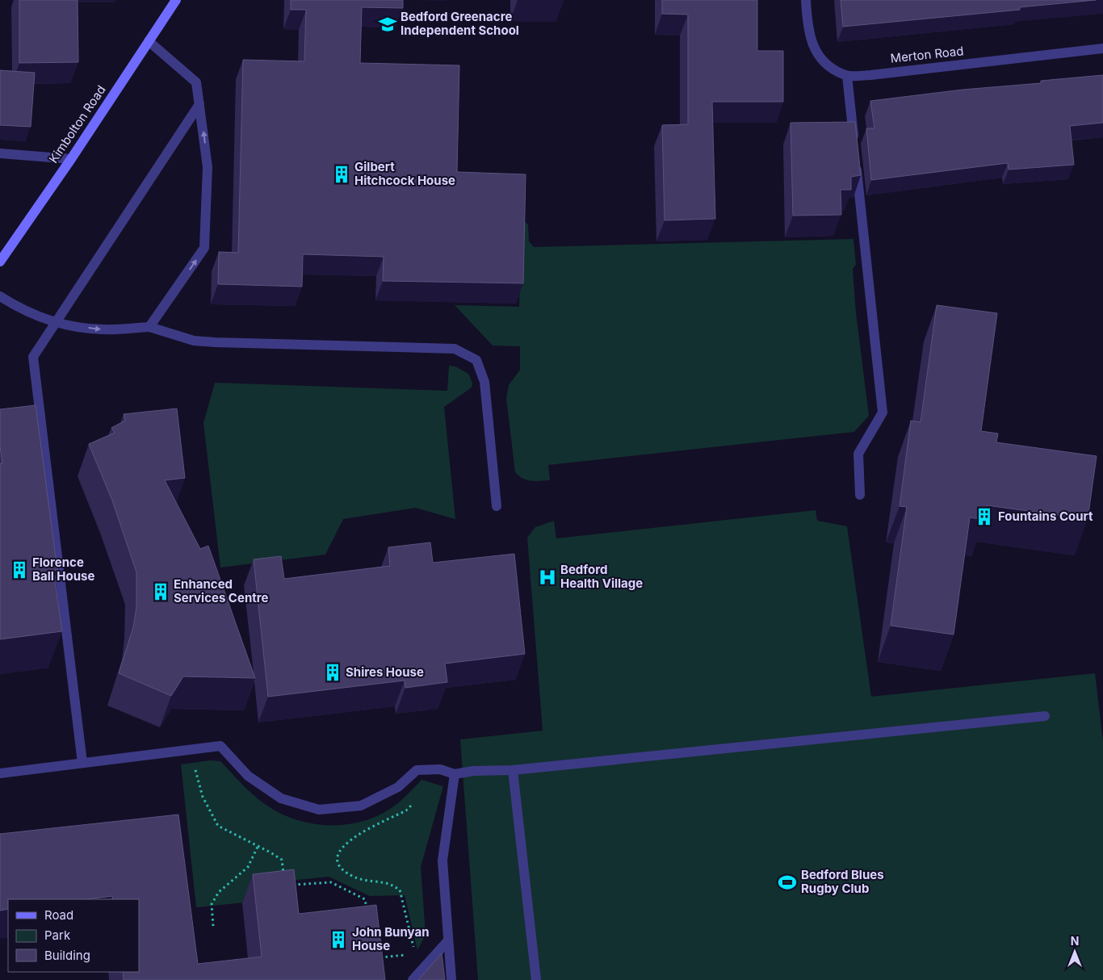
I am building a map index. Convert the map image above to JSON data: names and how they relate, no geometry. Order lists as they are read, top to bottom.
{
  "streets": {
    "main road": ["Kimbolton Road"],
    "street": ["Merton Road"]
  },
  "places": {
    "school or university": ["Bedford Greenacre Independent School"],
    "building": [
      "Gilbert Hitchcock House",
      "Fountains Court",
      "Florence Ball House",
      "Enhanced Services Centre",
      "Shires House",
      "John Bunyan House"
    ],
    "hospital": ["Bedford Health Village"],
    "sports": ["Bedford Blues Rugby Club"]
  },
  "legend": ["Road", "Park", "Building"],
  "north": "top"
}
